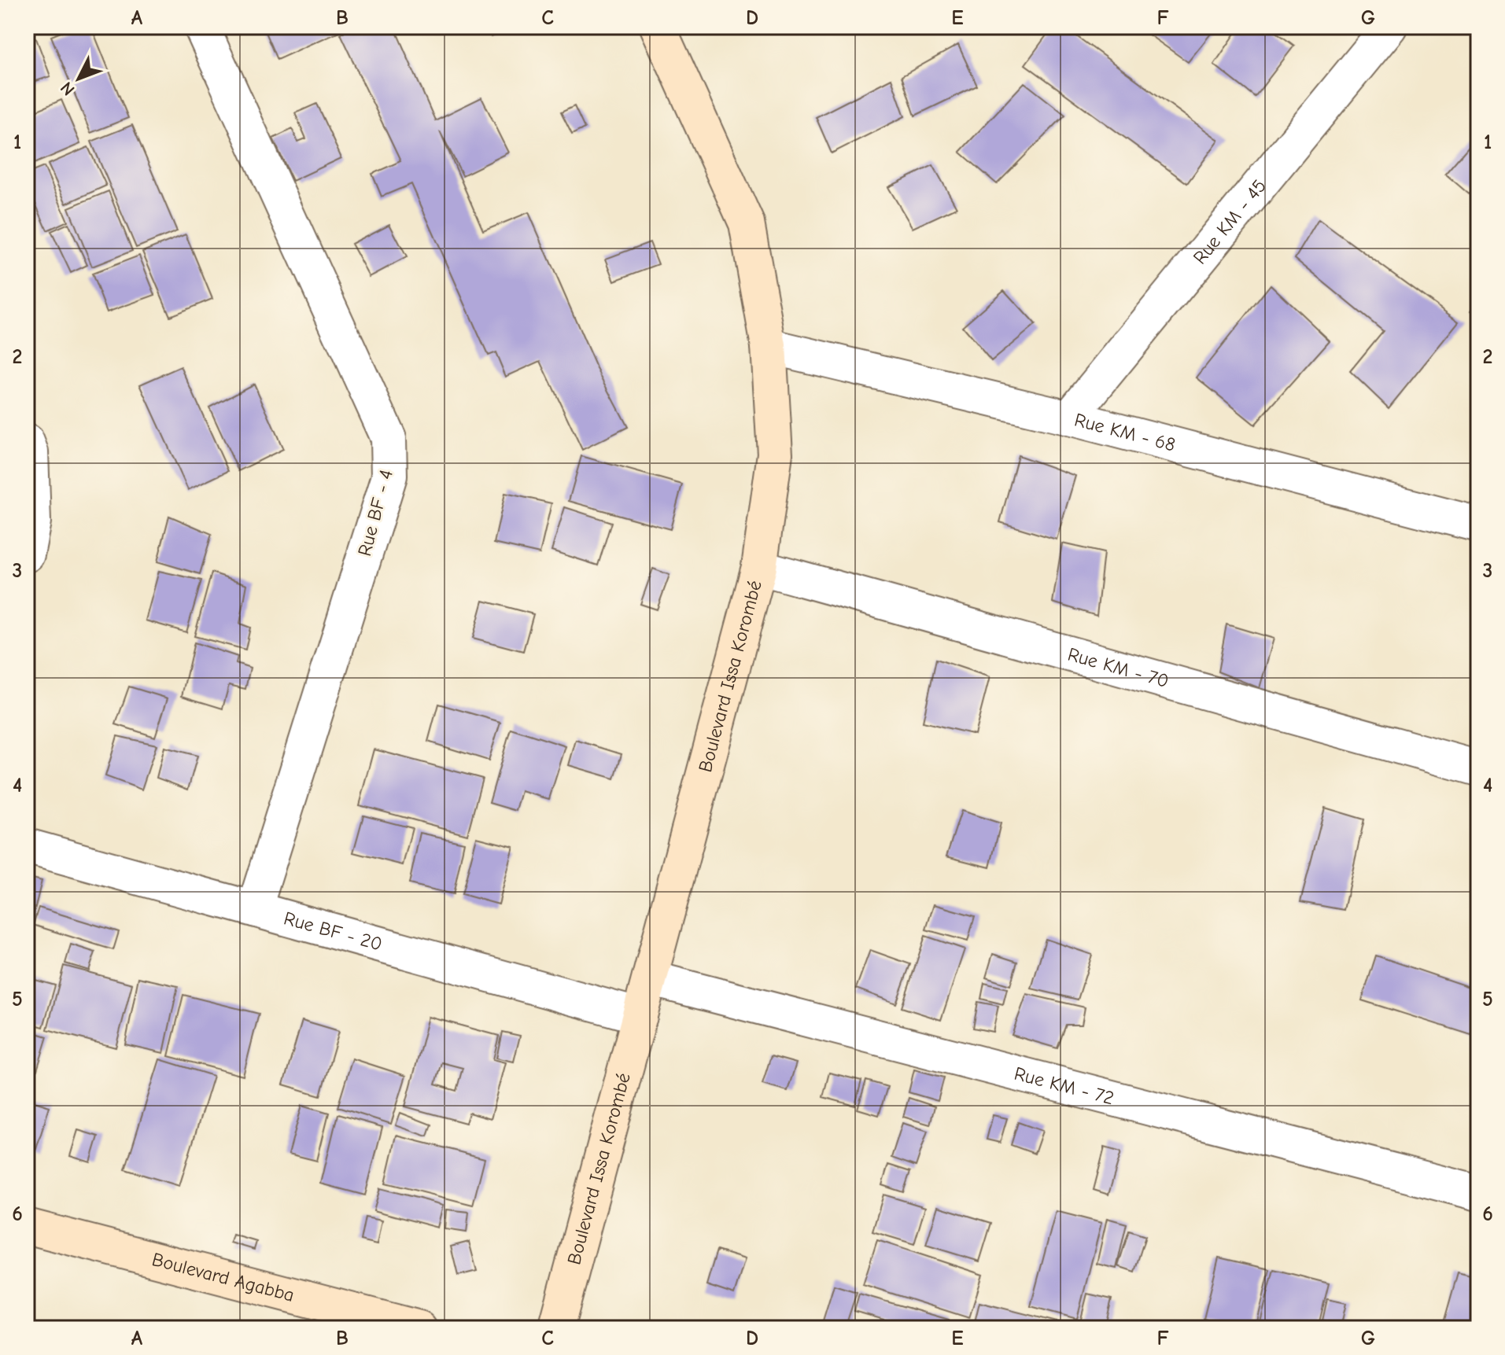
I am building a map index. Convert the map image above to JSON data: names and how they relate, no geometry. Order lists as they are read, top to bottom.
{
  "streets": {
    "street": [
      "Rue KM - 45",
      "Rue KM - 68",
      "Rue BF - 4",
      "Rue KM - 70",
      "Boulevard Issa Korombé",
      "Rue BF - 20",
      "Rue KM - 72",
      "Boulevard Agabba"
    ]
  },
  "crossings": [
    ["Rue KM - 45", "Rue KM - 68"],
    ["Rue KM - 68", "Boulevard Issa Korombé"],
    ["Rue BF - 4", "Rue BF - 20"],
    ["Rue KM - 70", "Boulevard Issa Korombé"],
    ["Boulevard Issa Korombé", "Rue BF - 20"],
    ["Boulevard Issa Korombé", "Rue KM - 72"]
  ],
  "north": "bottom left",
  "grid": {
    "columns": [
      "A",
      "B",
      "C",
      "D",
      "E",
      "F",
      "G"
    ],
    "rows": [
      "1",
      "2",
      "3",
      "4",
      "5",
      "6"
    ]
  }
}
